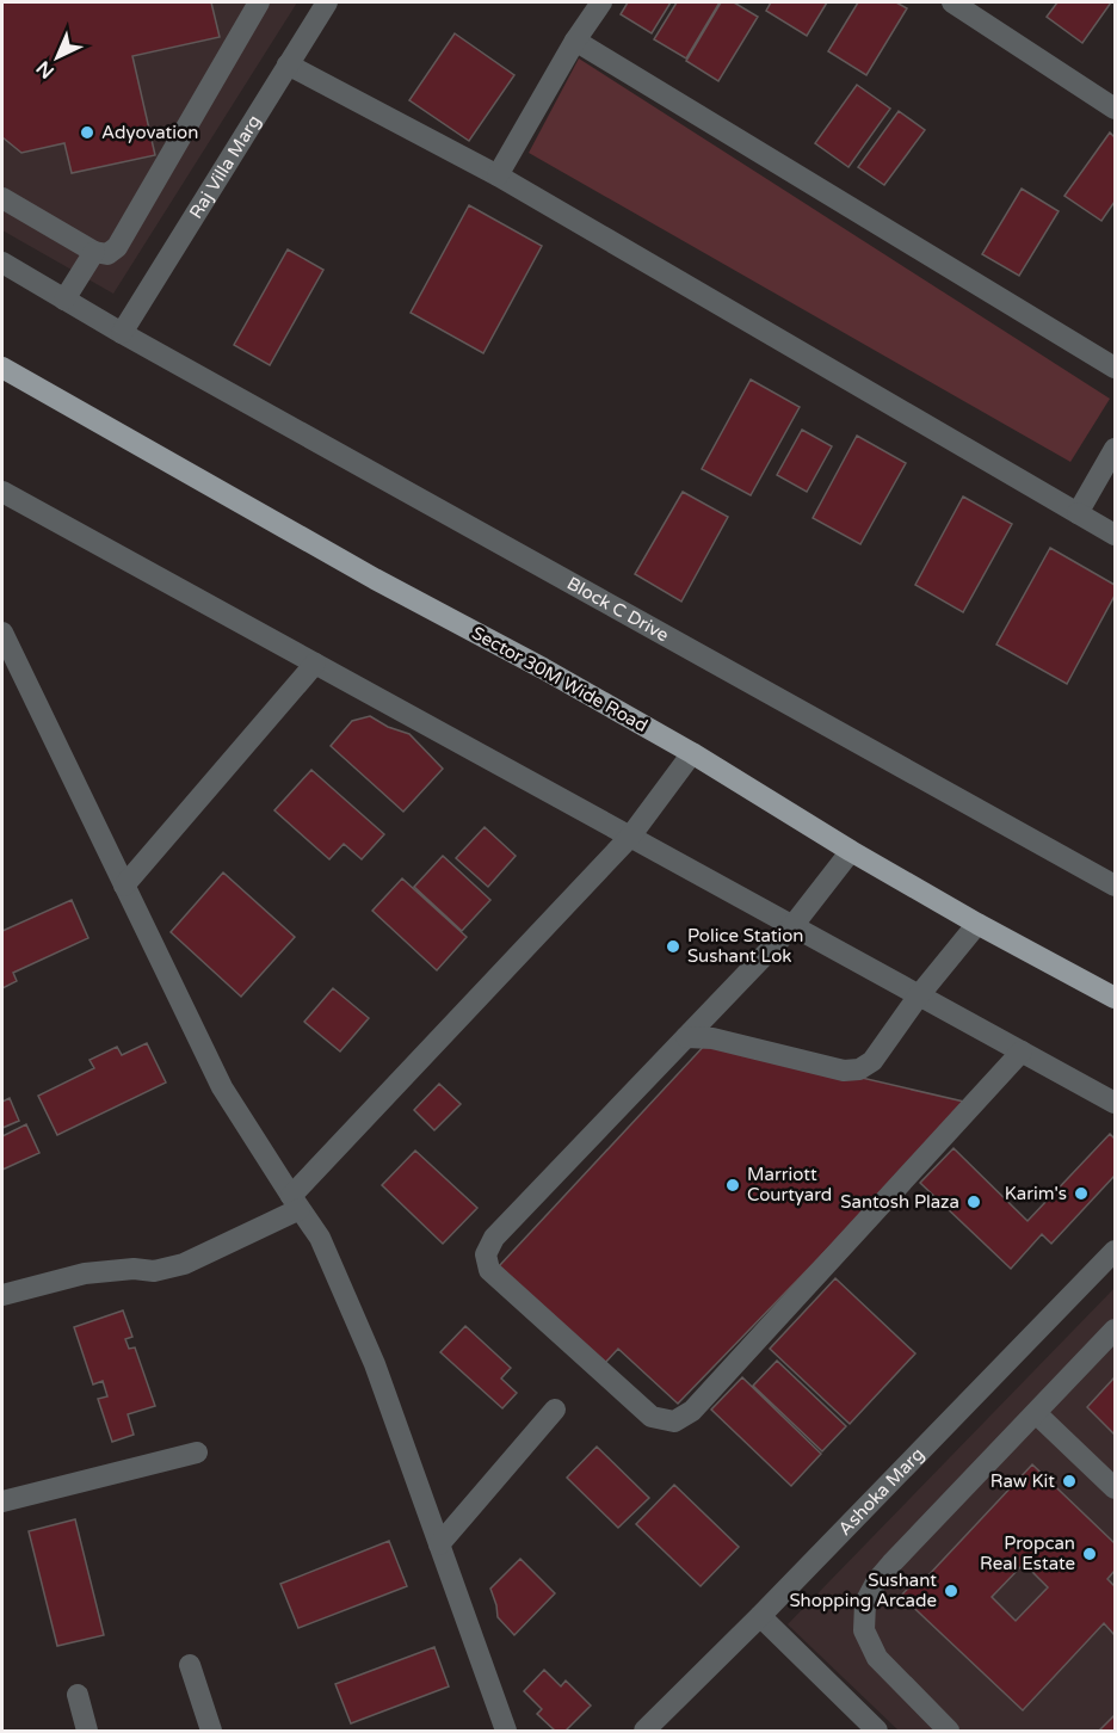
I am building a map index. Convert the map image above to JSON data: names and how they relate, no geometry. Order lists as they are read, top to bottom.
{
  "streets": {
    "main road": ["Sector 30M Wide Road"],
    "street": ["Raj Villa Marg", "Block C Drive", "Ashoka Marg"]
  },
  "crossings": [
    ["Raj Villa Marg", "Block C Drive"]
  ],
  "places": [
    "Adyovation",
    "Police Station Sushant Lok",
    "Marriott Courtyard",
    "Karim's",
    "Santosh Plaza",
    "Raw Kit",
    "Propcan Real Estate",
    "Sushant Shopping Arcade"
  ],
  "north": "bottom left"
}
